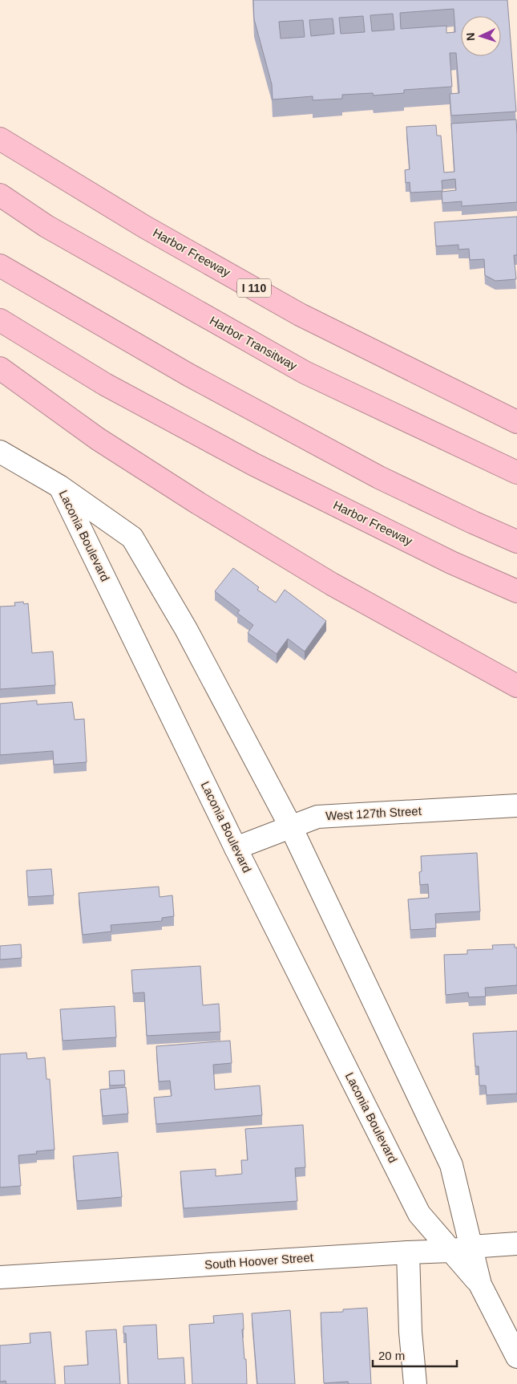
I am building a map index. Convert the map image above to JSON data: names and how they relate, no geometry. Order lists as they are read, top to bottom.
{
  "streets": {
    "highway": ["Harbor Freeway", "I 110", "Harbor Transitway"],
    "street": ["Laconia Boulevard", "West 127th Street", "South Hoover Street"]
  },
  "crossings": [
    ["Laconia Boulevard", "West 127th Street"],
    ["Laconia Boulevard", "South Hoover Street"]
  ],
  "scale_bar": "20 m",
  "north": "left"
}
